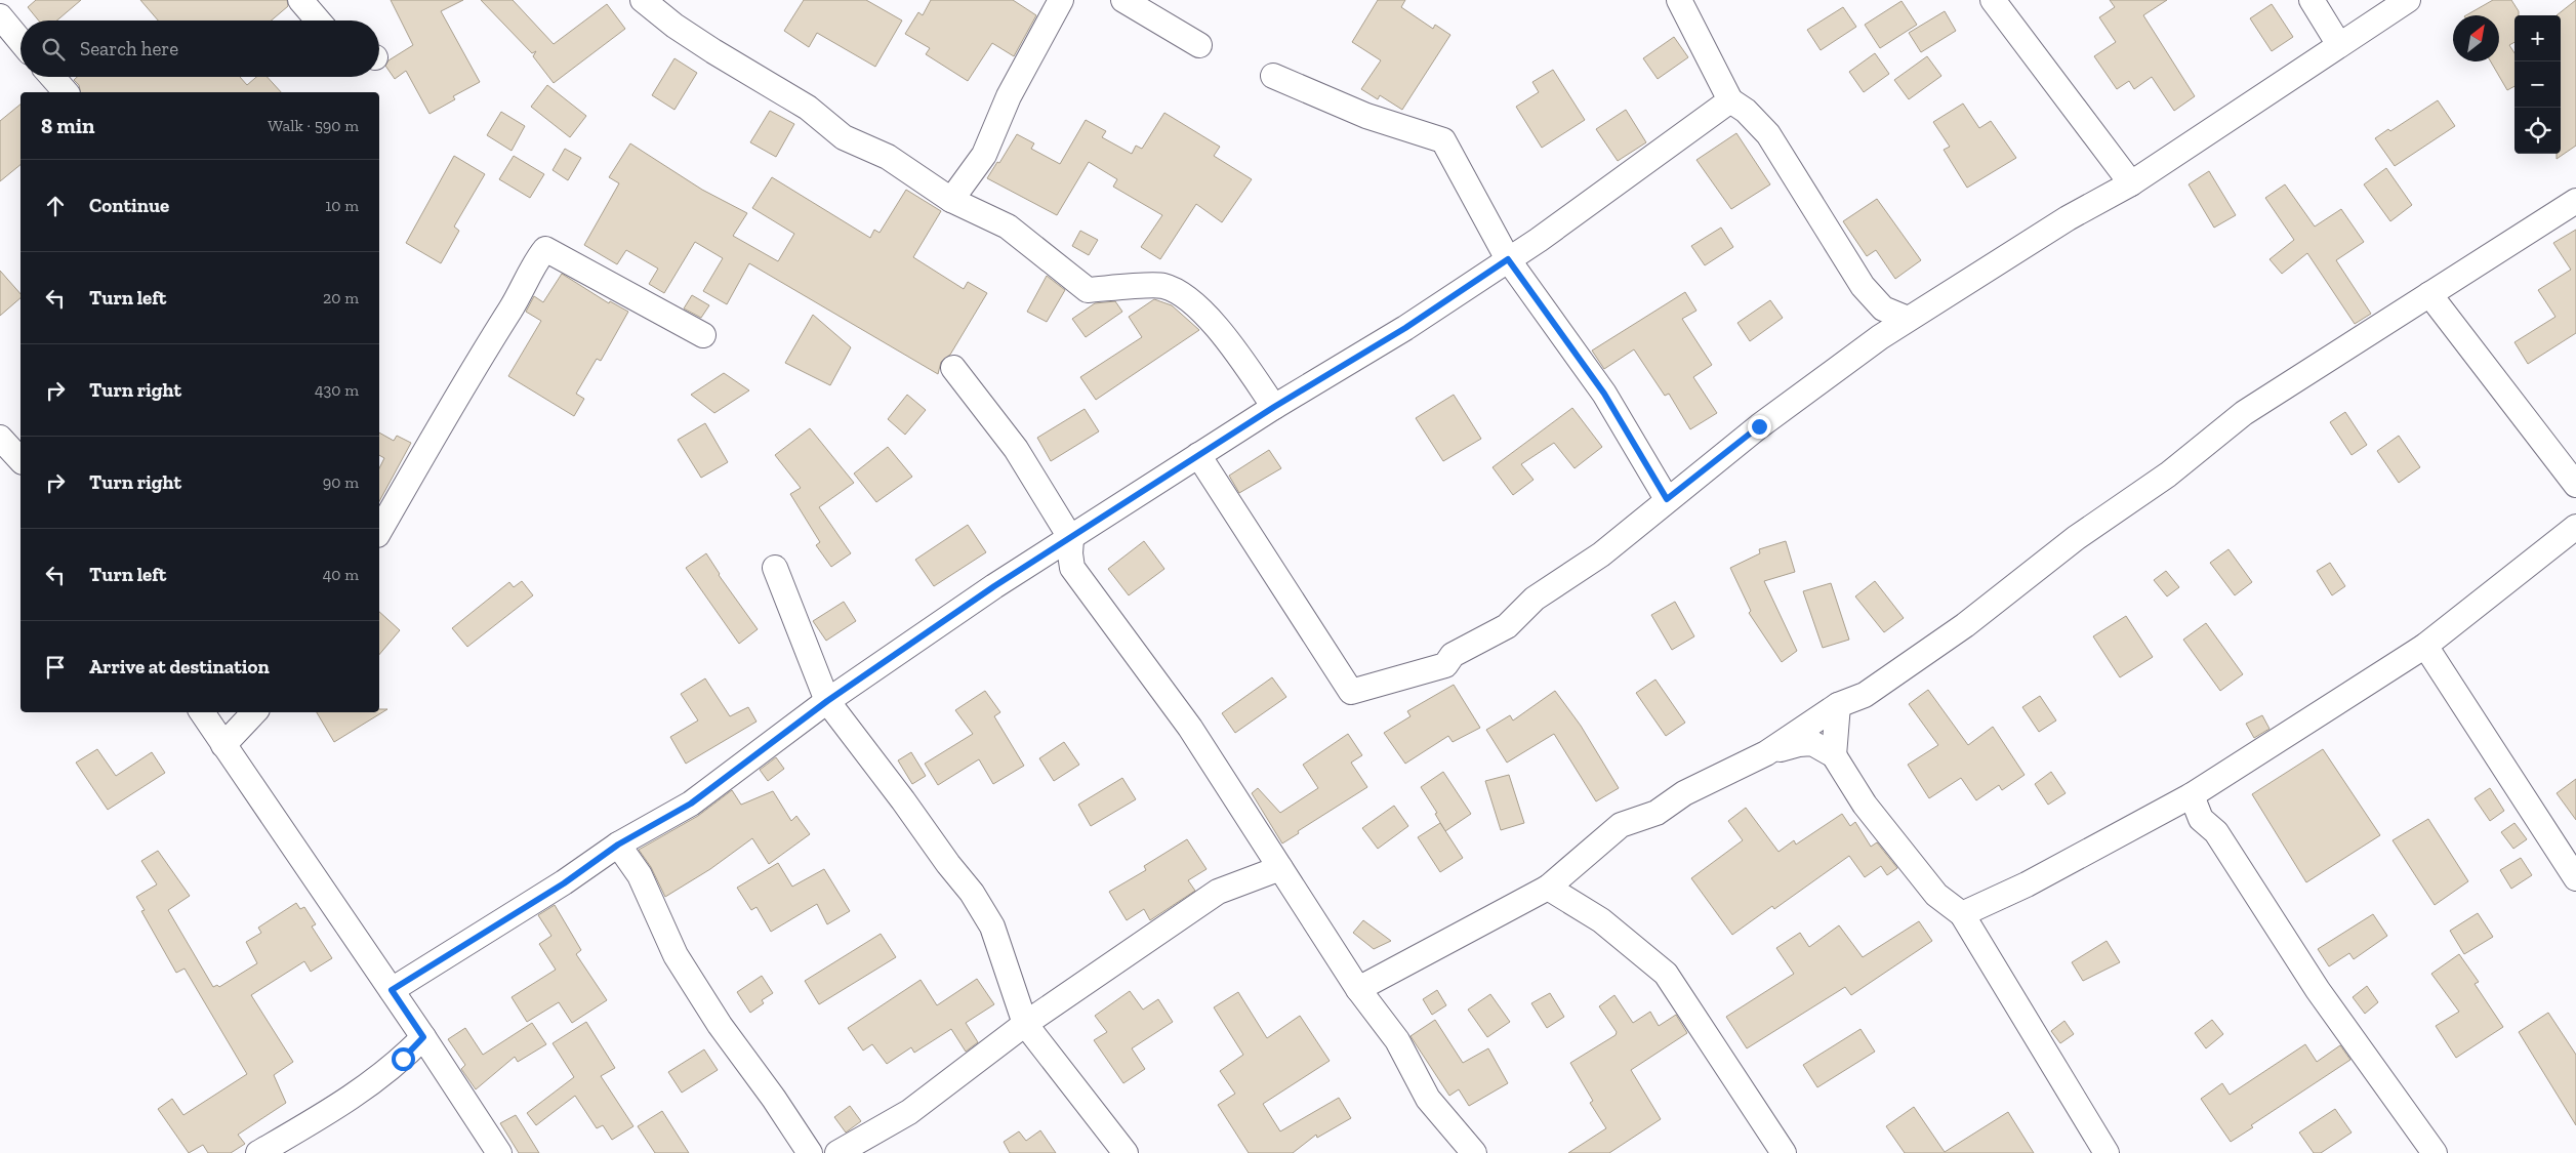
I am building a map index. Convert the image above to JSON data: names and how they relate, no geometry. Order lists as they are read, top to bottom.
{
  "north": "top right",
  "page": {
    "map_buttons": ["+", "−"],
    "search": "Search here",
    "heading": ["8 min", "Walk · 590 m"],
    "list": [
      ["Continue", "10 m"],
      ["Turn left", "20 m"],
      ["Turn right", "430 m"],
      ["Turn right", "90 m"],
      ["Turn left", "40 m"],
      "Arrive at destination"
    ]
  }
}
